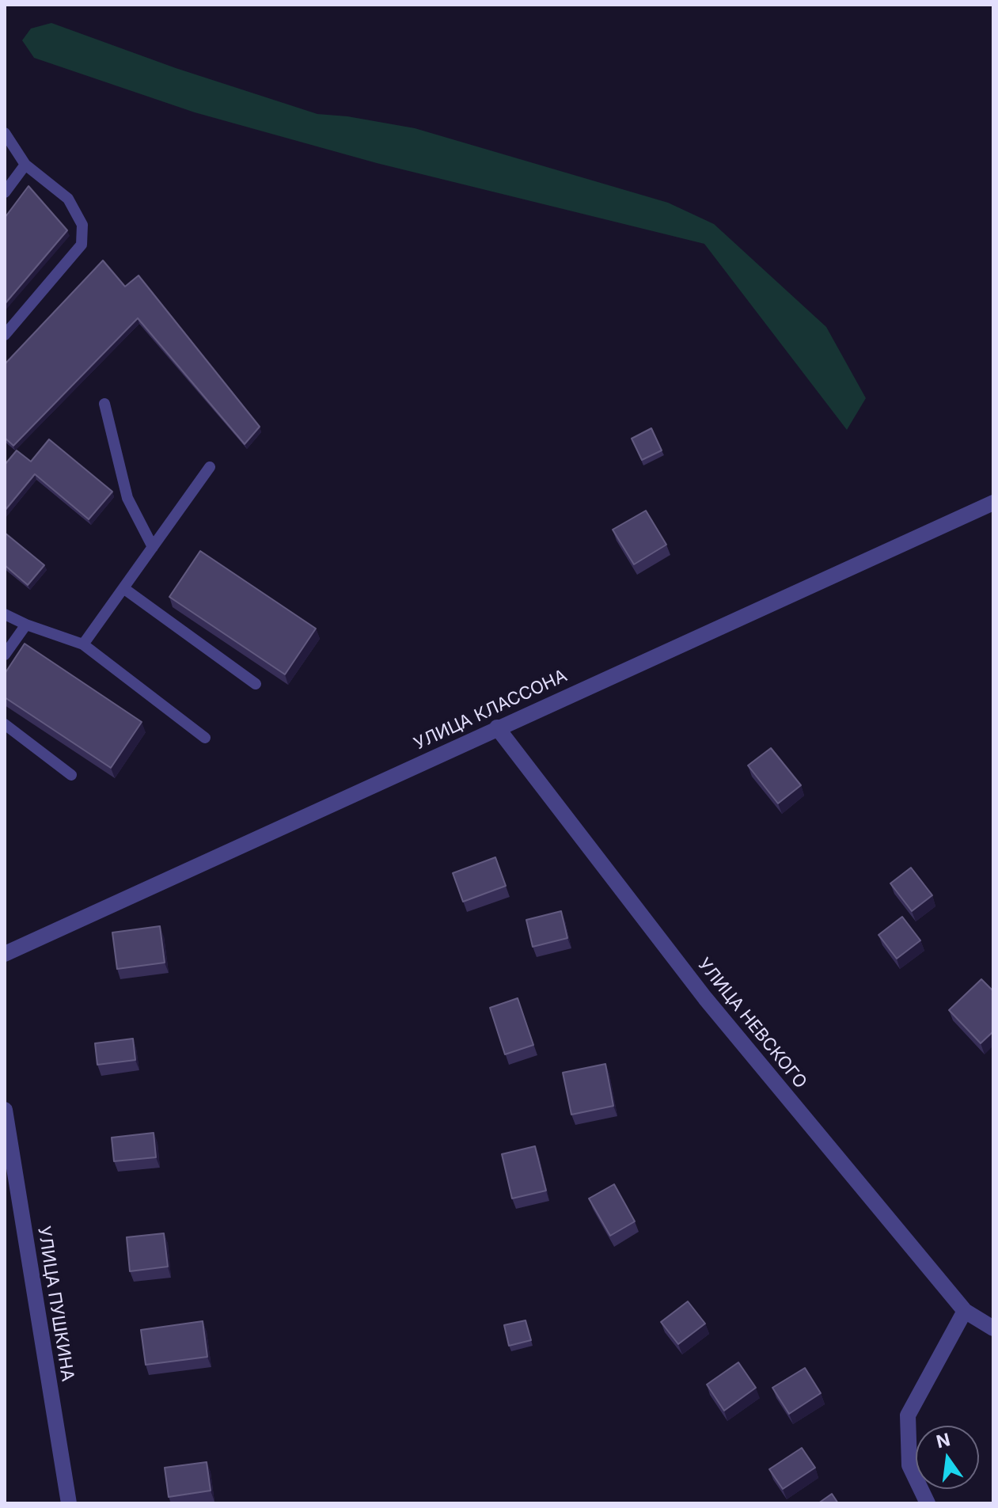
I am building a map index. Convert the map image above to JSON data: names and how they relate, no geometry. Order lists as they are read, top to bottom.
{
  "streets": {
    "street": ["УЛИЦА КЛАССОНА", "УЛИЦА НЕВСКОГО", "УЛИЦА ПУШКИНА"]
  },
  "crossings": [
    ["УЛИЦА КЛАССОНА", "УЛИЦА НЕВСКОГО"]
  ],
  "north": "top"
}
